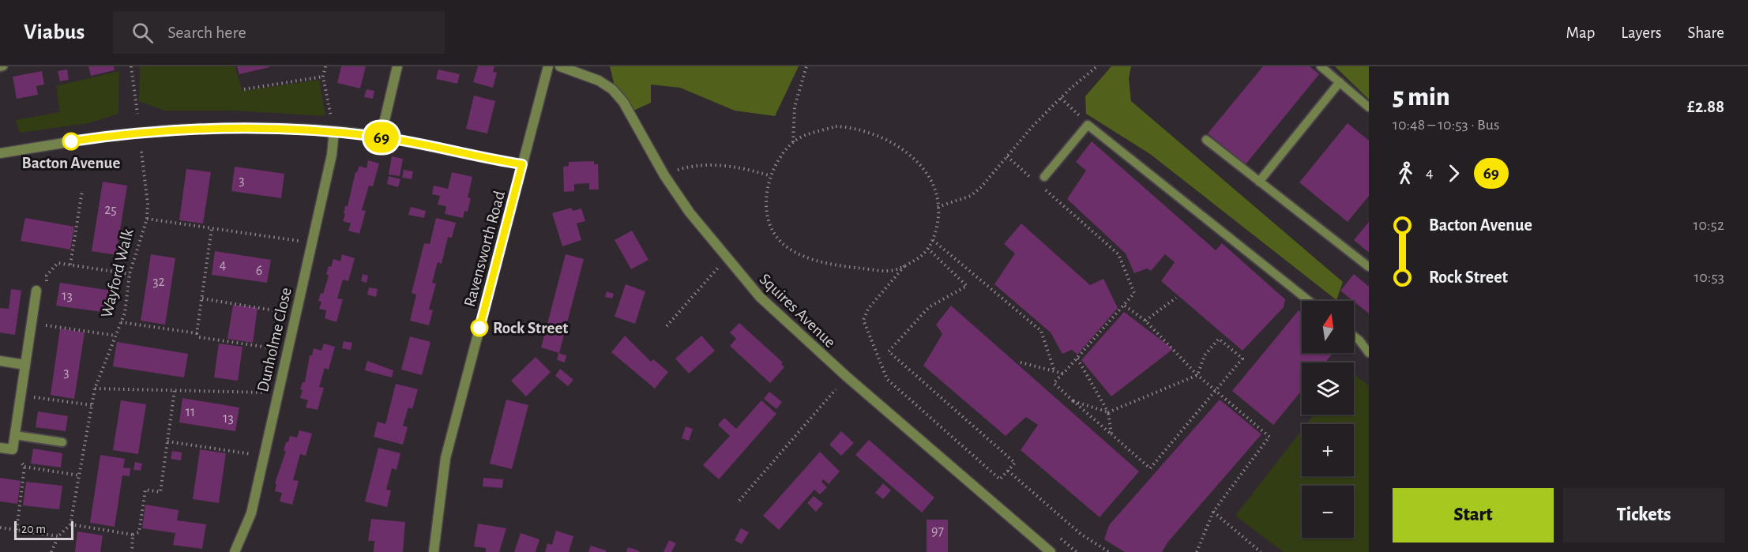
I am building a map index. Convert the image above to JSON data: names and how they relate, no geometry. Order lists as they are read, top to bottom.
{
  "streets": {
    "street": ["Ravensworth Road", "Squires Avenue", "Dunholme Close"],
    "path": ["Wayford Walk"]
  },
  "crossings": [
    ["Wayford Walk", "Dunholme Close"]
  ],
  "places": ["Bacton Avenue", "Rock Street"],
  "lines": ["bus line 69"],
  "house_numbers": [
    "3",
    "25",
    "4",
    "6",
    "32",
    "13",
    "3",
    "11",
    "13",
    "97"
  ],
  "scale_bar": "20 m",
  "north": "top",
  "page": {
    "header": "Viabus",
    "search": "Search here",
    "nav": ["Map", "Layers", "Share"],
    "on_map": "69",
    "heading": ["5 min", "10:48 – 10:53 · Bus", "£2.88"],
    "legs": ["4", "69"],
    "list": [
      {
        "name": "Bacton Avenue",
        "value": "10:52"
      },
      {
        "name": "Rock Street",
        "value": "10:53"
      }
    ],
    "map_buttons": ["+", "−"],
    "buttons": ["Start", "Tickets"],
    "scale": "20 m"
  }
}
